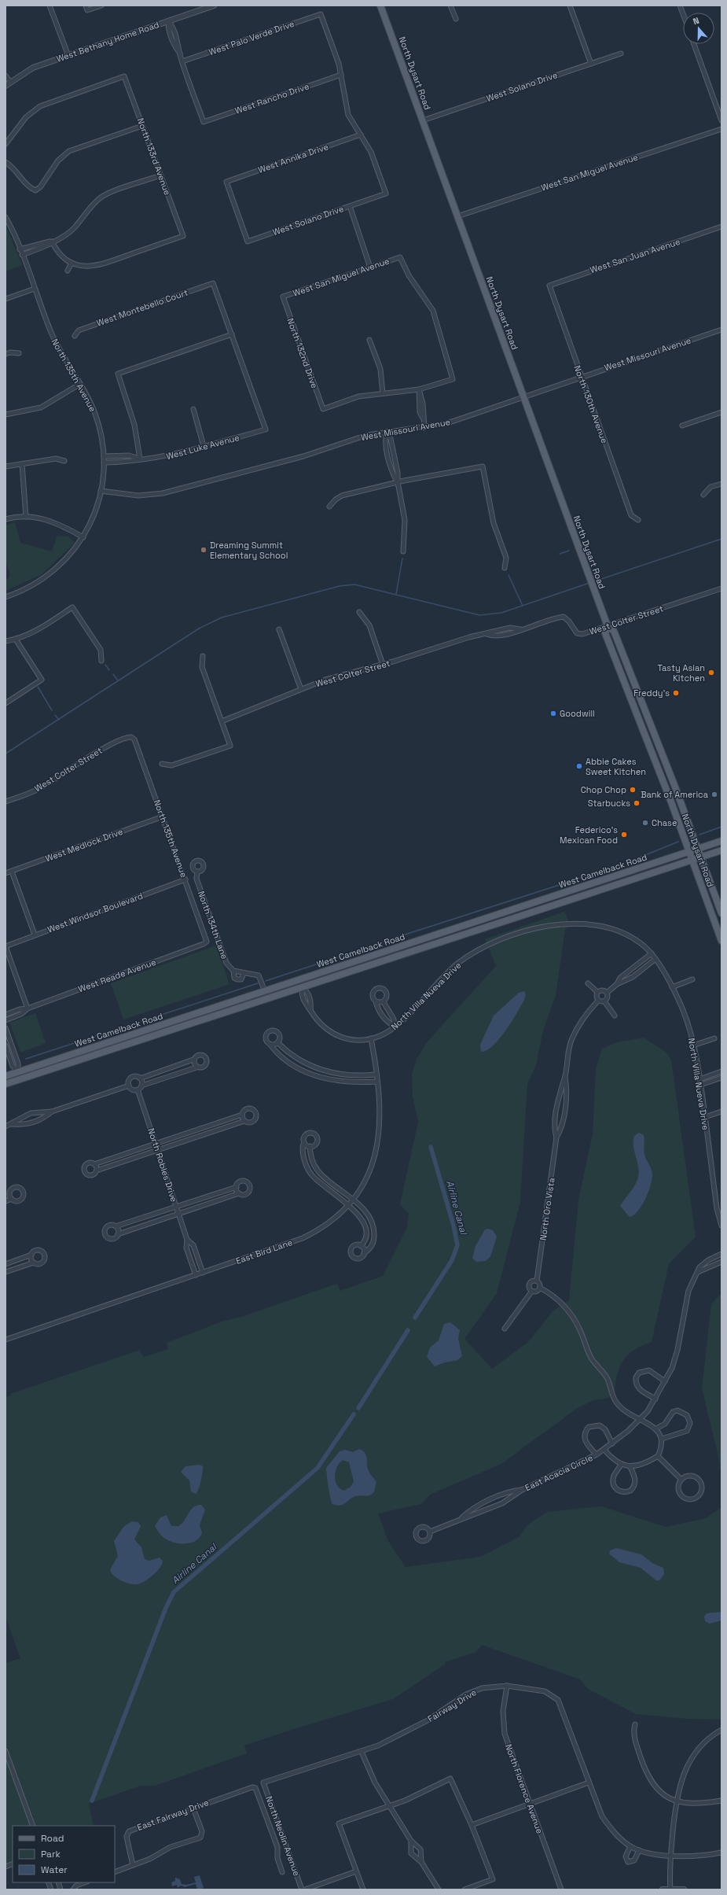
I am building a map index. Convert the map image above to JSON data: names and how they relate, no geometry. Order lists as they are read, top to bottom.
{
  "streets": {
    "main road": ["North Dysart Road", "West Camelback Road"],
    "street": [
      "West Palo Verde Drive",
      "West Bethany Home Road",
      "West Solano Drive",
      "West Rancho Drive",
      "North 133rd Avenue",
      "West Annika Drive",
      "West San Miguel Avenue",
      "West San Juan Avenue",
      "West Montebello Court",
      "North 132nd Drive",
      "West Missouri Avenue",
      "North 135th Avenue",
      "North 130th Avenue",
      "West Luke Avenue",
      "West Colter Street",
      "West Medlock Drive",
      "West Windsor Boulevard",
      "North 134th Lane",
      "West Reade Avenue",
      "North Villa Nueva Drive",
      "North Robles Drive",
      "North Oro Vista",
      "East Bird Lane",
      "East Acacia Circle",
      "Fairway Drive",
      "North Florence Avenue",
      "East Fairway Drive",
      "North Neolin Avenue"
    ]
  },
  "crossings": [
    ["West Palo Verde Drive", "West Rancho Drive"],
    ["North Dysart Road", "West Solano Drive"],
    ["North Dysart Road", "West San Miguel Avenue"],
    ["North Dysart Road", "West Missouri Avenue"],
    ["North Dysart Road", "West Colter Street"],
    ["North Dysart Road", "West Camelback Road"],
    ["West Solano Drive", "West Annika Drive"],
    ["West San Miguel Avenue", "North 132nd Drive"],
    ["West San Juan Avenue", "North 130th Avenue"],
    ["West Montebello Court", "West Luke Avenue"],
    ["West Missouri Avenue", "North 135th Avenue"],
    ["West Missouri Avenue", "North 130th Avenue"],
    ["North 135th Avenue", "West Luke Avenue"],
    ["North 135th Avenue", "West Colter Street"],
    ["North 135th Avenue", "West Medlock Drive"],
    ["North 135th Avenue", "West Windsor Boulevard"],
    ["North 135th Avenue", "West Reade Avenue"],
    ["West Camelback Road", "North Villa Nueva Drive"],
    ["North Villa Nueva Drive", "East Bird Lane"],
    ["North Robles Drive", "East Bird Lane"],
    ["Fairway Drive", "North Florence Avenue"],
    ["Fairway Drive", "North Neolin Avenue"]
  ],
  "water": ["Airline Canal"],
  "places": [
    "Dreaming Summit Elementary School",
    "Tasty Asian Kitchen",
    "Freddy's",
    "Goodwill",
    "Abbie Cakes Sweet Kitchen",
    "Chop Chop",
    "Bank of America",
    "Starbucks",
    "Chase",
    "Federico's Mexican Food"
  ],
  "legend": ["Road", "Park", "Water"],
  "north": "top"
}
